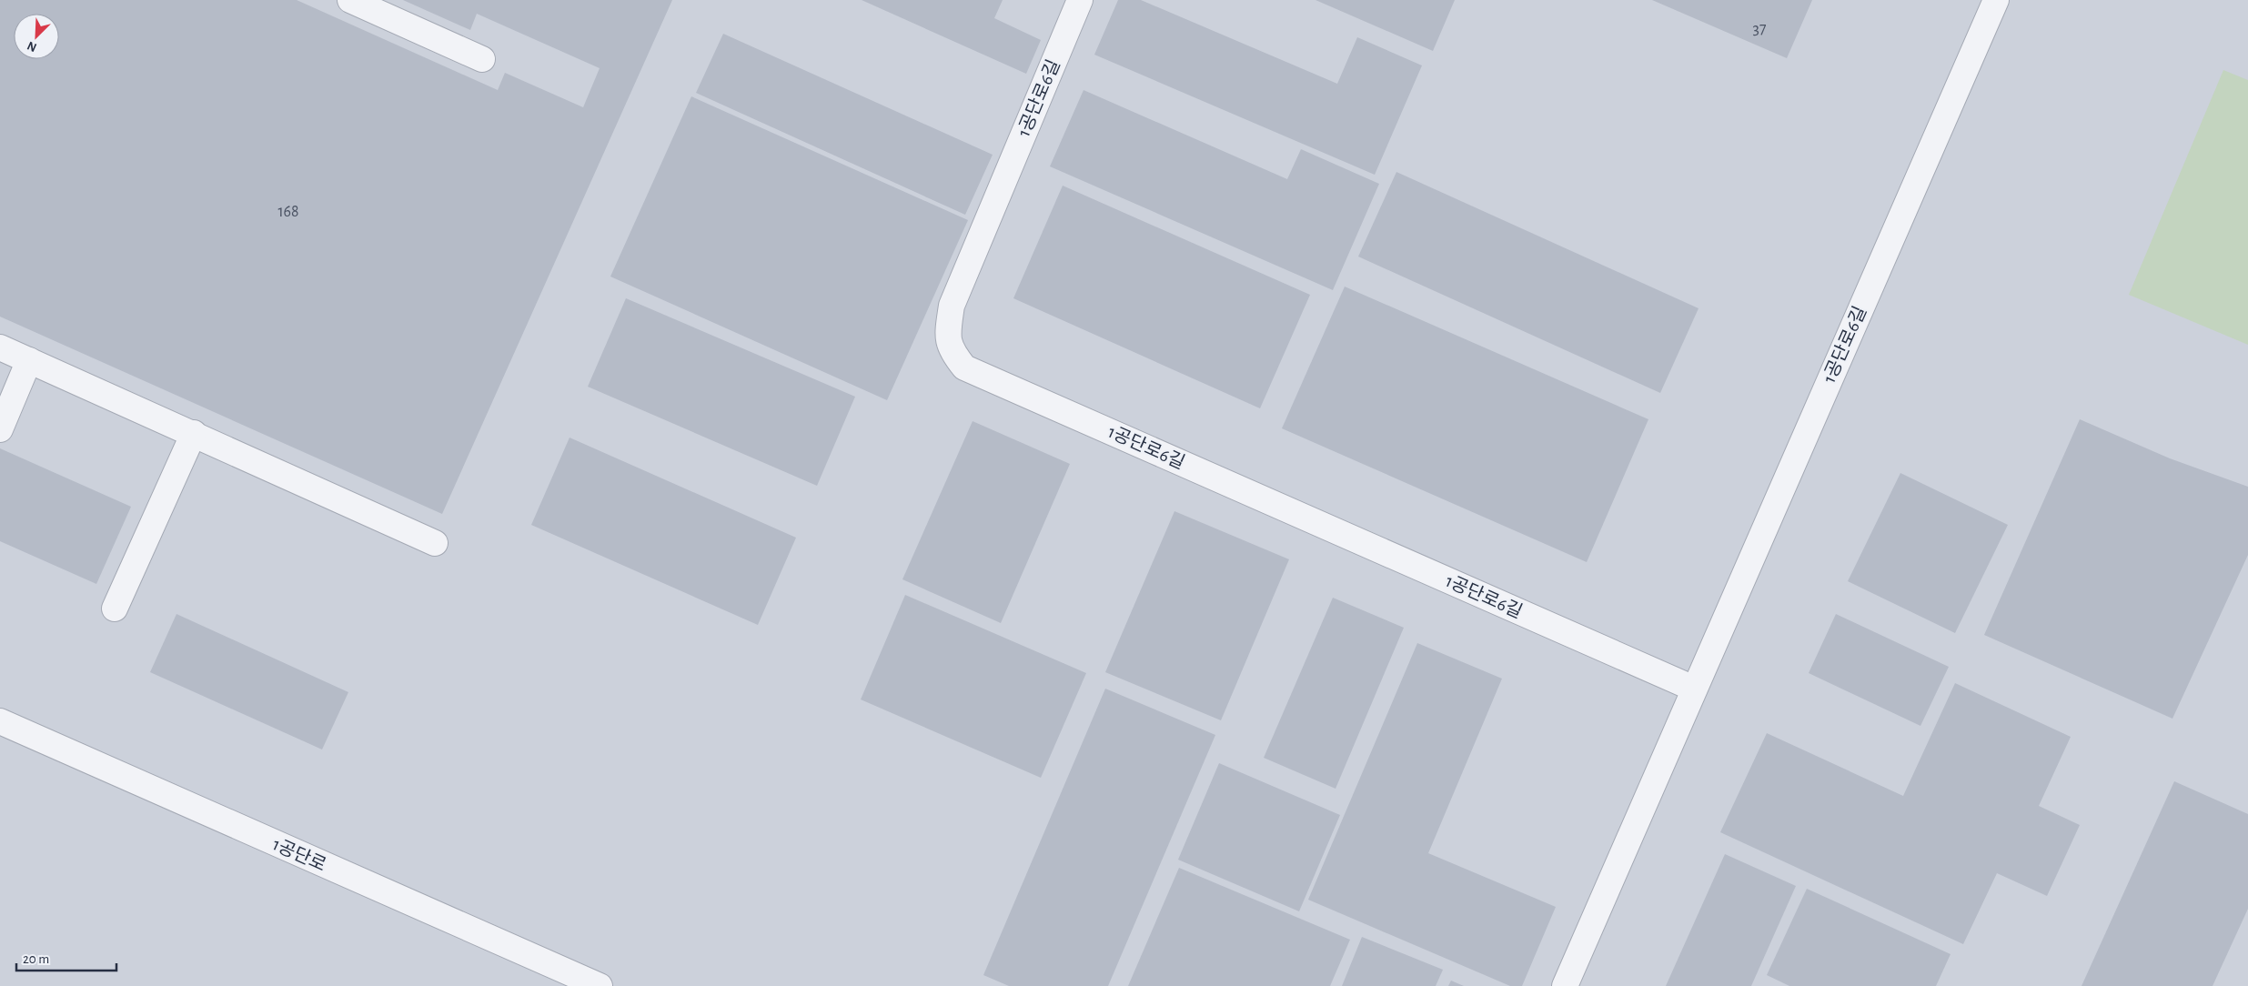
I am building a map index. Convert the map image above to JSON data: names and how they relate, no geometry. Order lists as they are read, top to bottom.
{
  "streets": {
    "street": ["1공단로6길", "1공단로"]
  },
  "house_numbers": ["37", "168"],
  "scale_bar": "20 m",
  "north": "bottom left"
}
